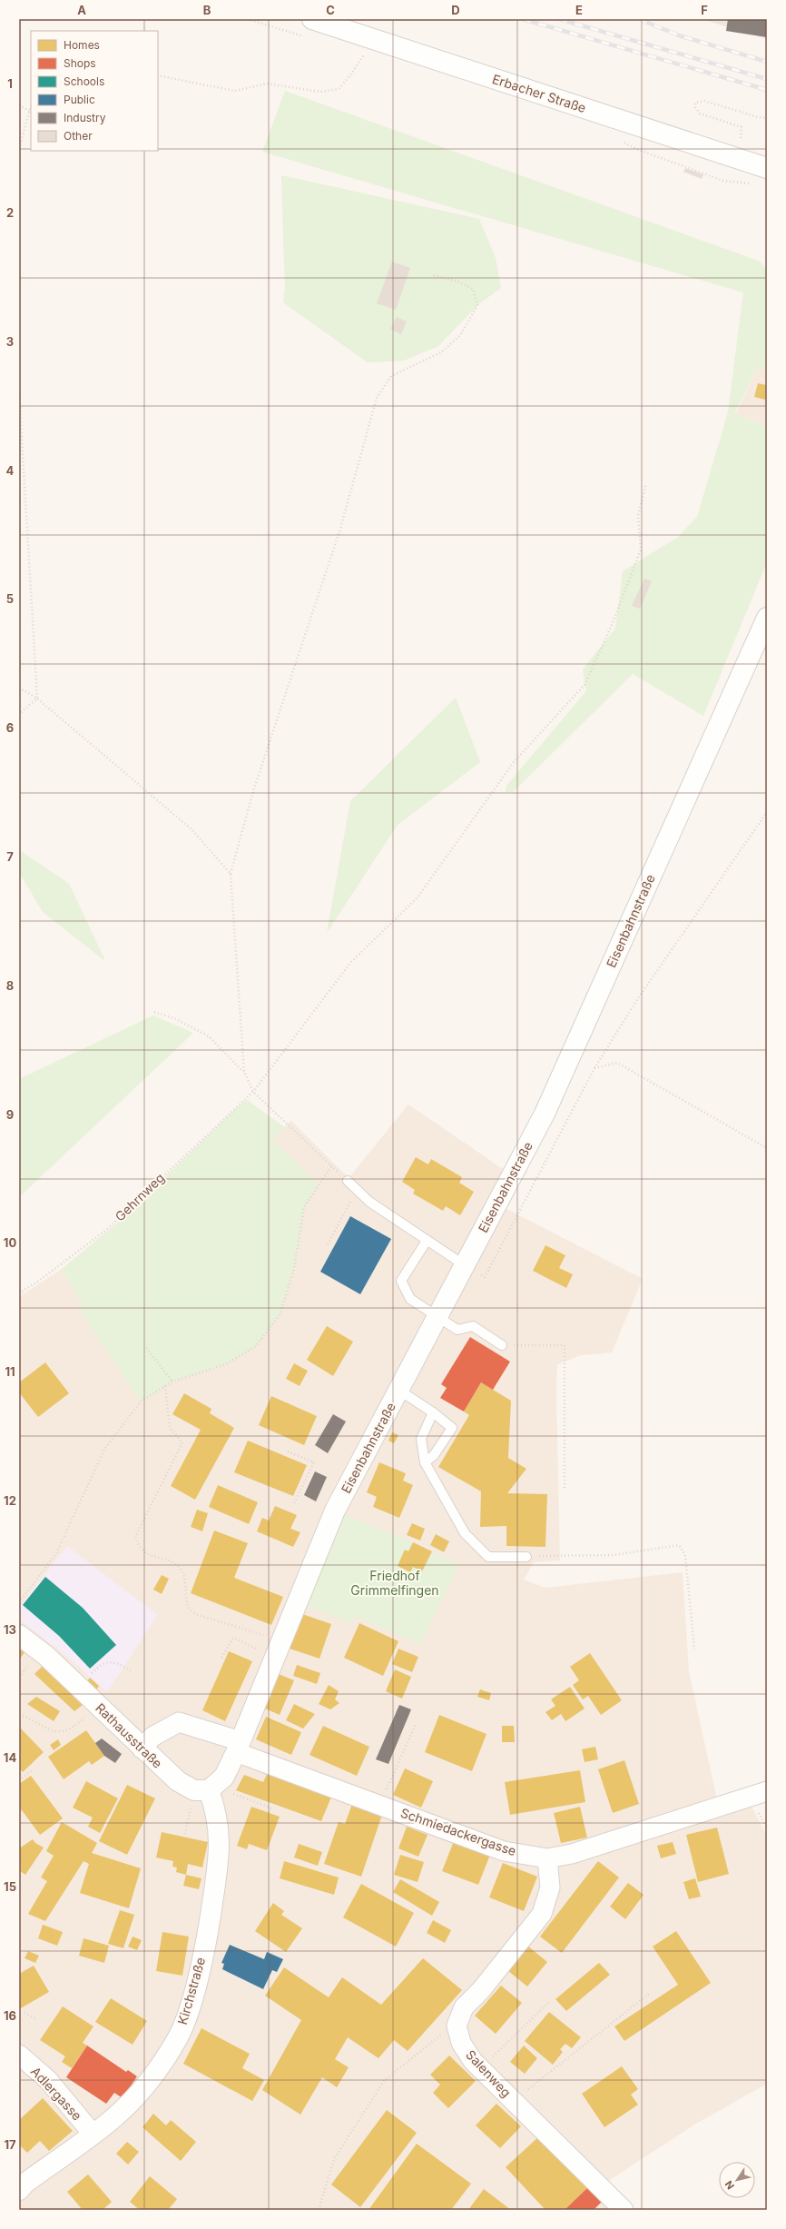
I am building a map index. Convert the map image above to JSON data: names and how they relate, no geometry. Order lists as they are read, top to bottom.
{
  "streets": {
    "street": [
      "Erbacher Straße",
      "Eisenbahnstraße",
      "Rathausstraße",
      "Schmiedackergasse",
      "Kirchstraße",
      "Salenweg",
      "Adlergasse"
    ],
    "path": ["Gehrnweg"]
  },
  "crossings": [
    ["Eisenbahnstraße", "Schmiedackergasse"],
    ["Rathausstraße", "Schmiedackergasse"],
    ["Rathausstraße", "Kirchstraße"],
    ["Kirchstraße", "Adlergasse"]
  ],
  "parks": ["Friedhof Grimmelfingen"],
  "legend": [
    "Homes",
    "Shops",
    "Schools",
    "Public",
    "Industry",
    "Other"
  ],
  "north": "bottom left",
  "grid": {
    "columns": [
      "A",
      "B",
      "C",
      "D",
      "E",
      "F"
    ],
    "rows": [
      "1",
      "2",
      "3",
      "4",
      "5",
      "6",
      "7",
      "8",
      "9",
      "10",
      "11",
      "12",
      "13",
      "14",
      "15",
      "16",
      "17"
    ]
  }
}
